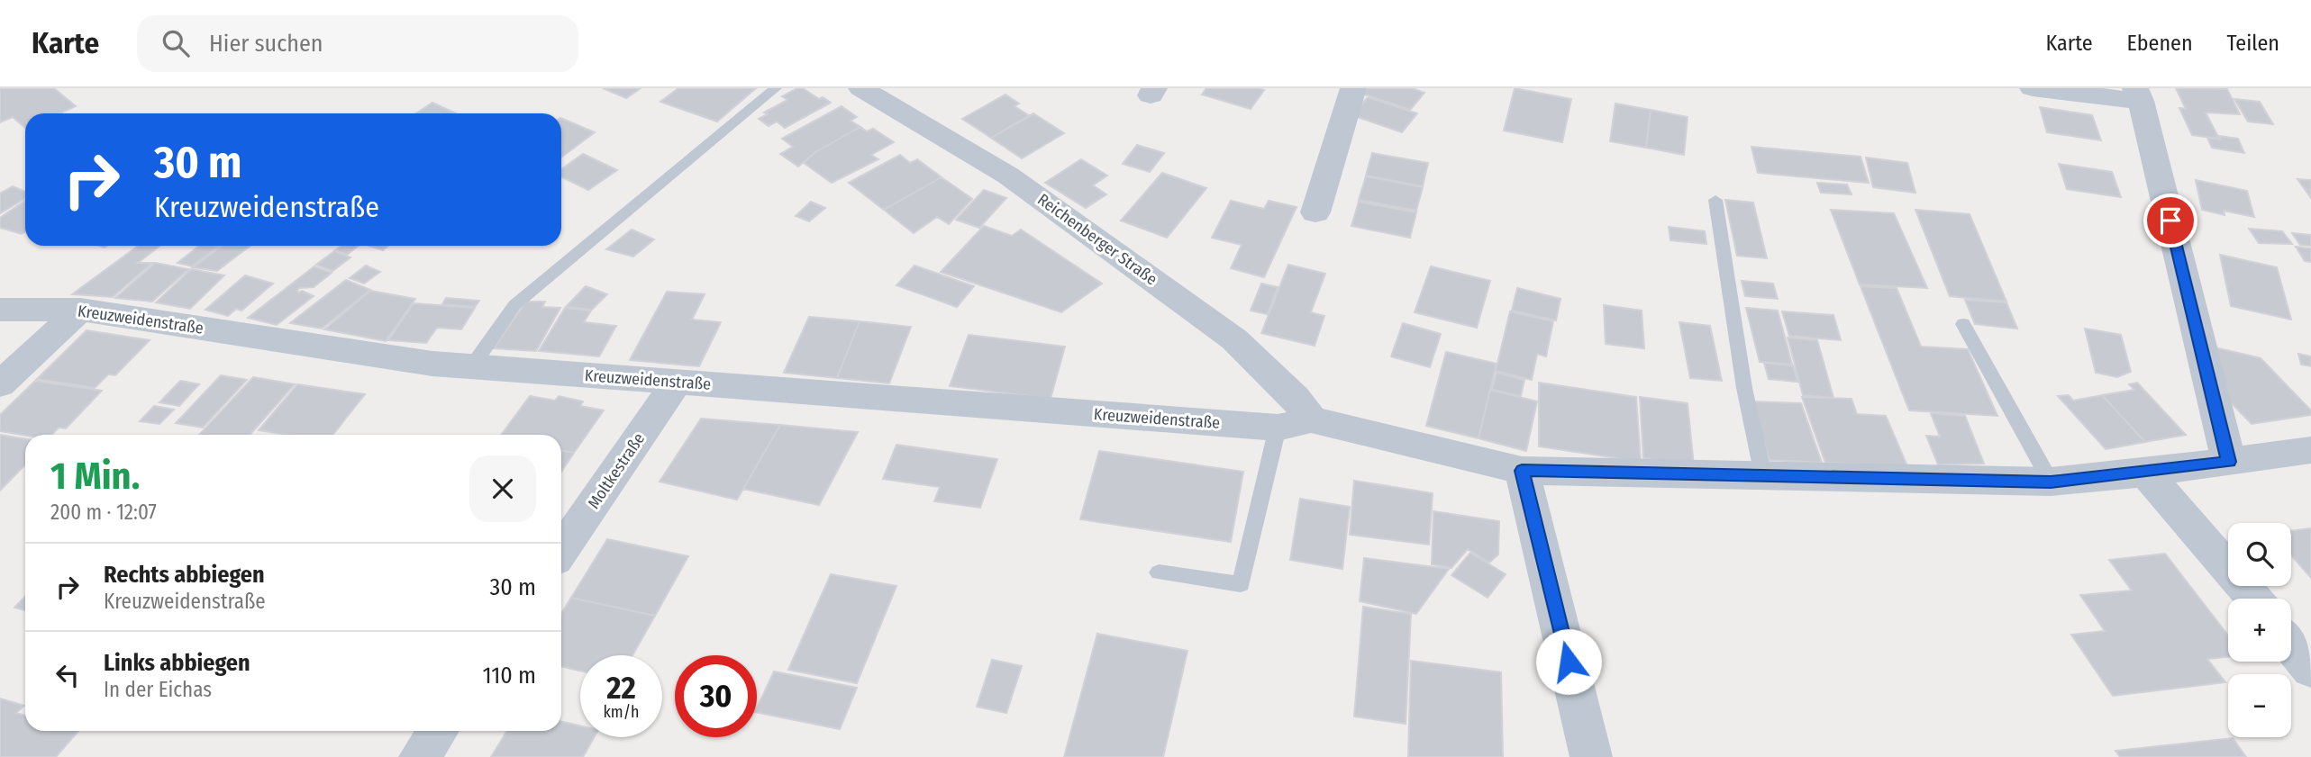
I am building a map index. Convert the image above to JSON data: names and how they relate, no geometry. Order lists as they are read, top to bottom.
{
  "streets": {
    "street": ["Reichenberger Straße", "Kreuzweidenstraße", "Moltkestraße"]
  },
  "crossings": [
    ["Reichenberger Straße", "Kreuzweidenstraße"],
    ["Kreuzweidenstraße", "Moltkestraße"]
  ],
  "page": {
    "header": "Karte",
    "search": "Hier suchen",
    "nav": ["Karte", "Ebenen", "Teilen"],
    "turn": ["30 m", "Kreuzweidenstraße"],
    "heading": ["1 Min.", "200 m · 12:07"],
    "map_buttons": ["+", "−"],
    "list": [
      {
        "name": "Rechts abbiegen",
        "note": "Kreuzweidenstraße",
        "value": "30 m"
      },
      {
        "name": "Links abbiegen",
        "note": "In der Eichas",
        "value": "110 m"
      }
    ],
    "speed": "22 km/h",
    "limit": "30"
  }
}
